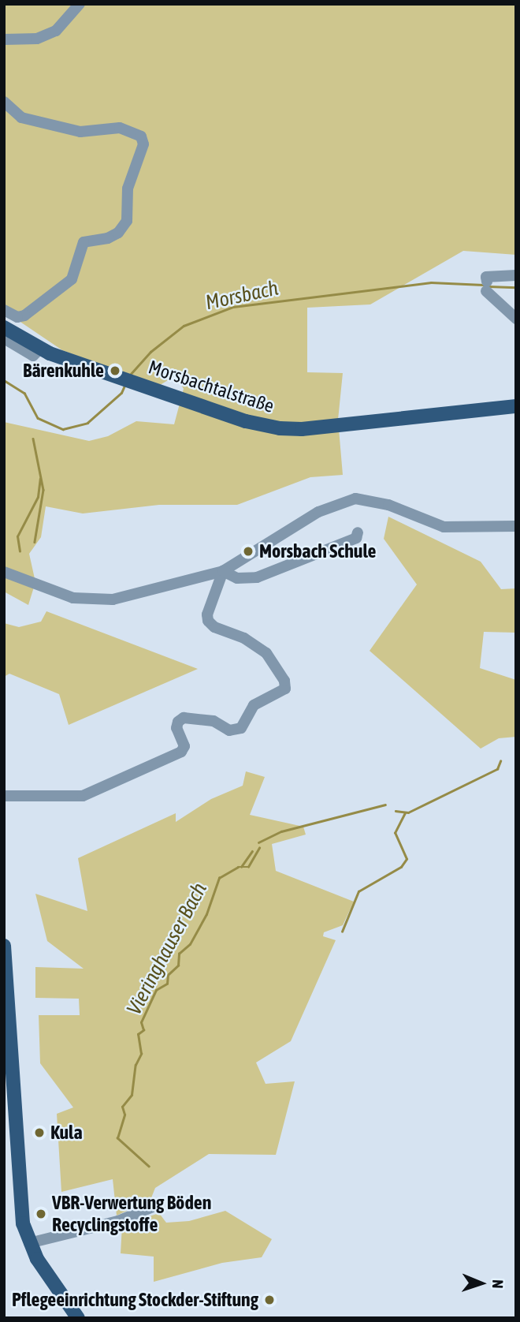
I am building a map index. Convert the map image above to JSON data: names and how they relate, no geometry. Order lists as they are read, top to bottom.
{
  "streets": {
    "main road": ["Morsbachtalstraße"]
  },
  "water": ["Morsbach", "Vieringhauser Bach"],
  "places": [
    "Bärenkuhle",
    "Morsbach Schule",
    "Kula",
    "VBR-Verwertung Böden Recyclingstoffe",
    "Pflegeeinrichtung Stockder-Stiftung"
  ],
  "north": "right"
}
